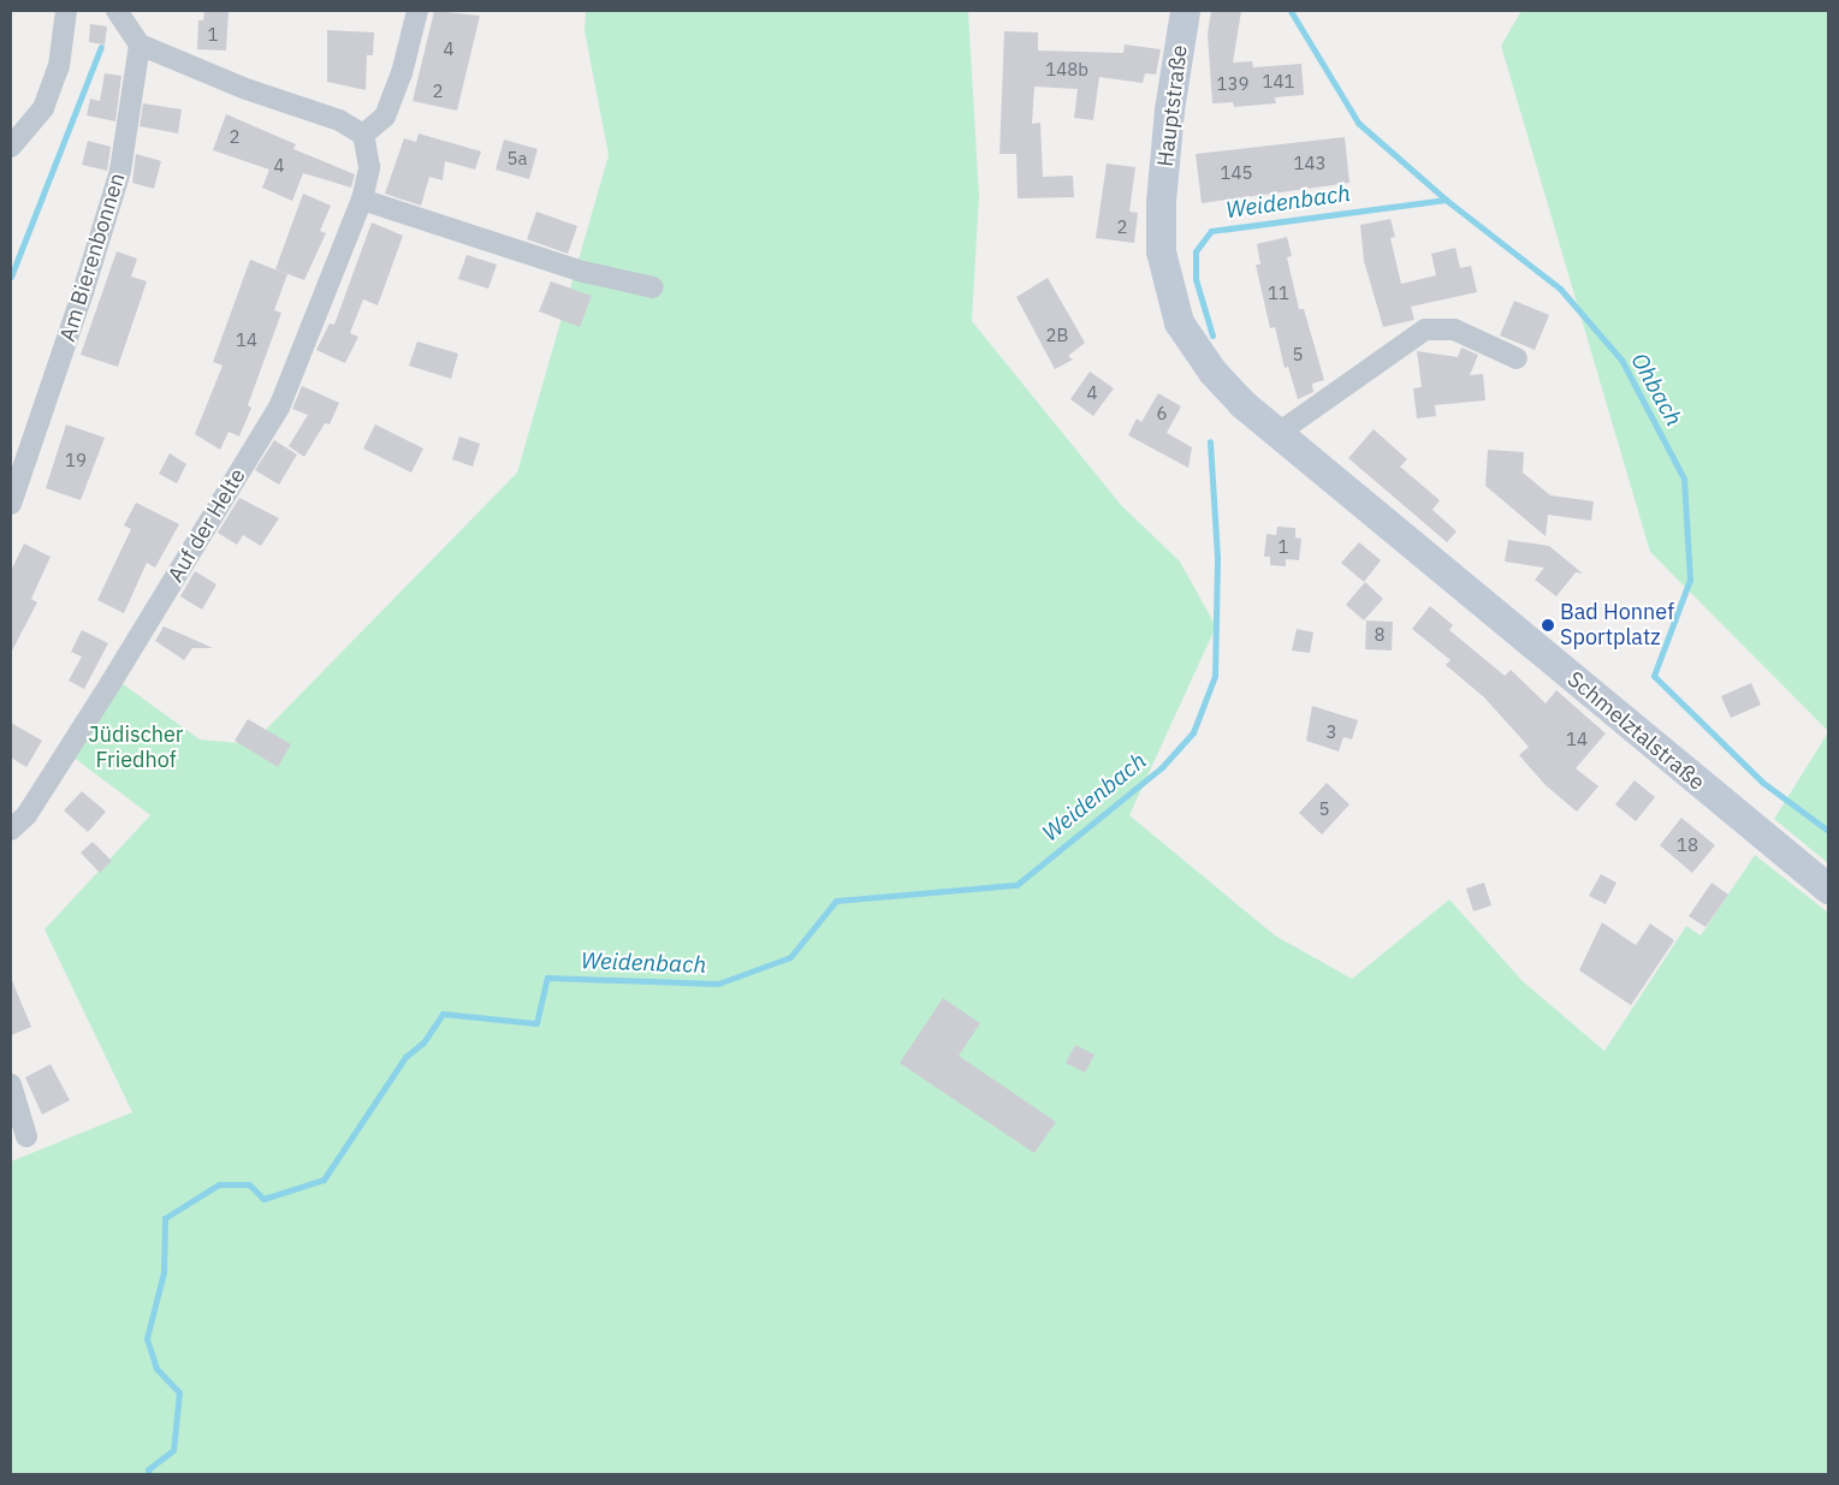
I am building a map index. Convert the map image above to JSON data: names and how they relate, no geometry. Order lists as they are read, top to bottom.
{
  "streets": {
    "main road": ["Hauptstraße", "Schmelztalstraße"],
    "street": ["Am Bierenbonnen", "Auf der Helte"]
  },
  "crossings": [
    ["Hauptstraße", "Schmelztalstraße"]
  ],
  "water": ["Weidenbach", "Ohbach"],
  "parks": ["Jüdischer Friedhof"],
  "places": ["Bad Honnef Sportplatz"],
  "house_numbers": [
    "1",
    "4",
    "148b",
    "141",
    "139",
    "2",
    "2",
    "5a",
    "143",
    "4",
    "145",
    "2",
    "11",
    "2B",
    "14",
    "5",
    "4",
    "6",
    "19",
    "1",
    "8",
    "3",
    "14",
    "5",
    "18"
  ]
}
